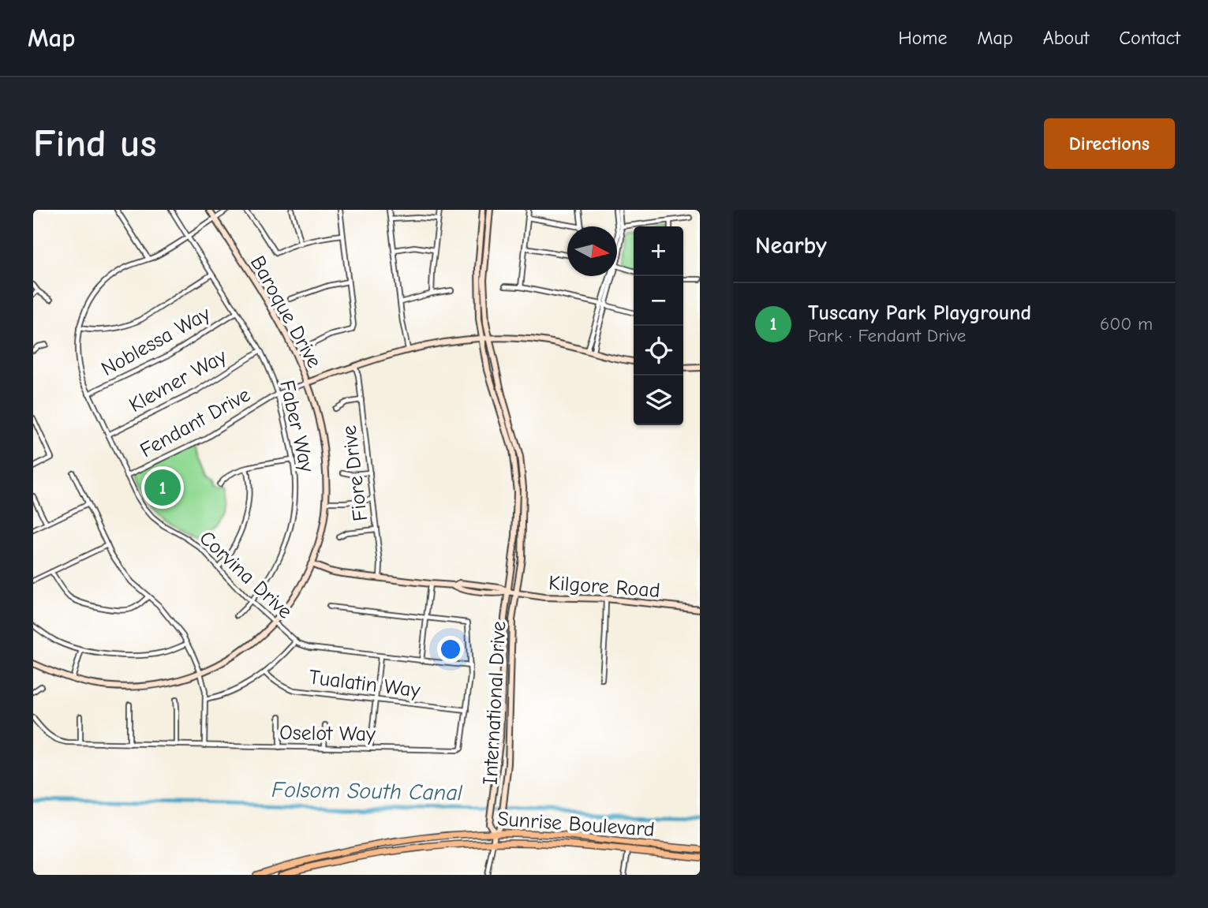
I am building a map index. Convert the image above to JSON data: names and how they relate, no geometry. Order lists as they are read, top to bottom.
{
  "streets": {
    "main road": ["Sunrise Boulevard"],
    "street": [
      "Baroque Drive",
      "Noblessa Way",
      "Klevner Way",
      "Fendant Drive",
      "Faber Way",
      "Fiore Drive",
      "Corvina Drive",
      "Kilgore Road",
      "Tualatin Way",
      "International Drive",
      "Oselot Way"
    ]
  },
  "crossings": [
    ["Baroque Drive", "Fendant Drive"],
    ["Baroque Drive", "Corvina Drive"],
    ["Baroque Drive", "Kilgore Road"],
    ["Noblessa Way", "Faber Way"],
    ["Noblessa Way", "Corvina Drive"],
    ["Klevner Way", "Faber Way"],
    ["Klevner Way", "Corvina Drive"],
    ["Fendant Drive", "Faber Way"],
    ["Fendant Drive", "Corvina Drive"],
    ["Faber Way", "Corvina Drive"],
    ["Fiore Drive", "Kilgore Road"],
    ["Kilgore Road", "International Drive"],
    ["Tualatin Way", "Oselot Way"],
    ["International Drive", "Sunrise Boulevard"]
  ],
  "water": ["Folsom South Canal"],
  "north": "right",
  "page": {
    "header": "Map",
    "nav": [
      "Home",
      "Map",
      "About",
      "Contact"
    ],
    "buttons": "Directions",
    "title": "Find us",
    "heading": "Nearby",
    "map_buttons": ["+", "−"],
    "list": [
      {
        "mark": "1",
        "name": "Tuscany Park Playground",
        "note": "Park · Fendant Drive",
        "value": "600 m"
      }
    ],
    "pins": "1"
  }
}
